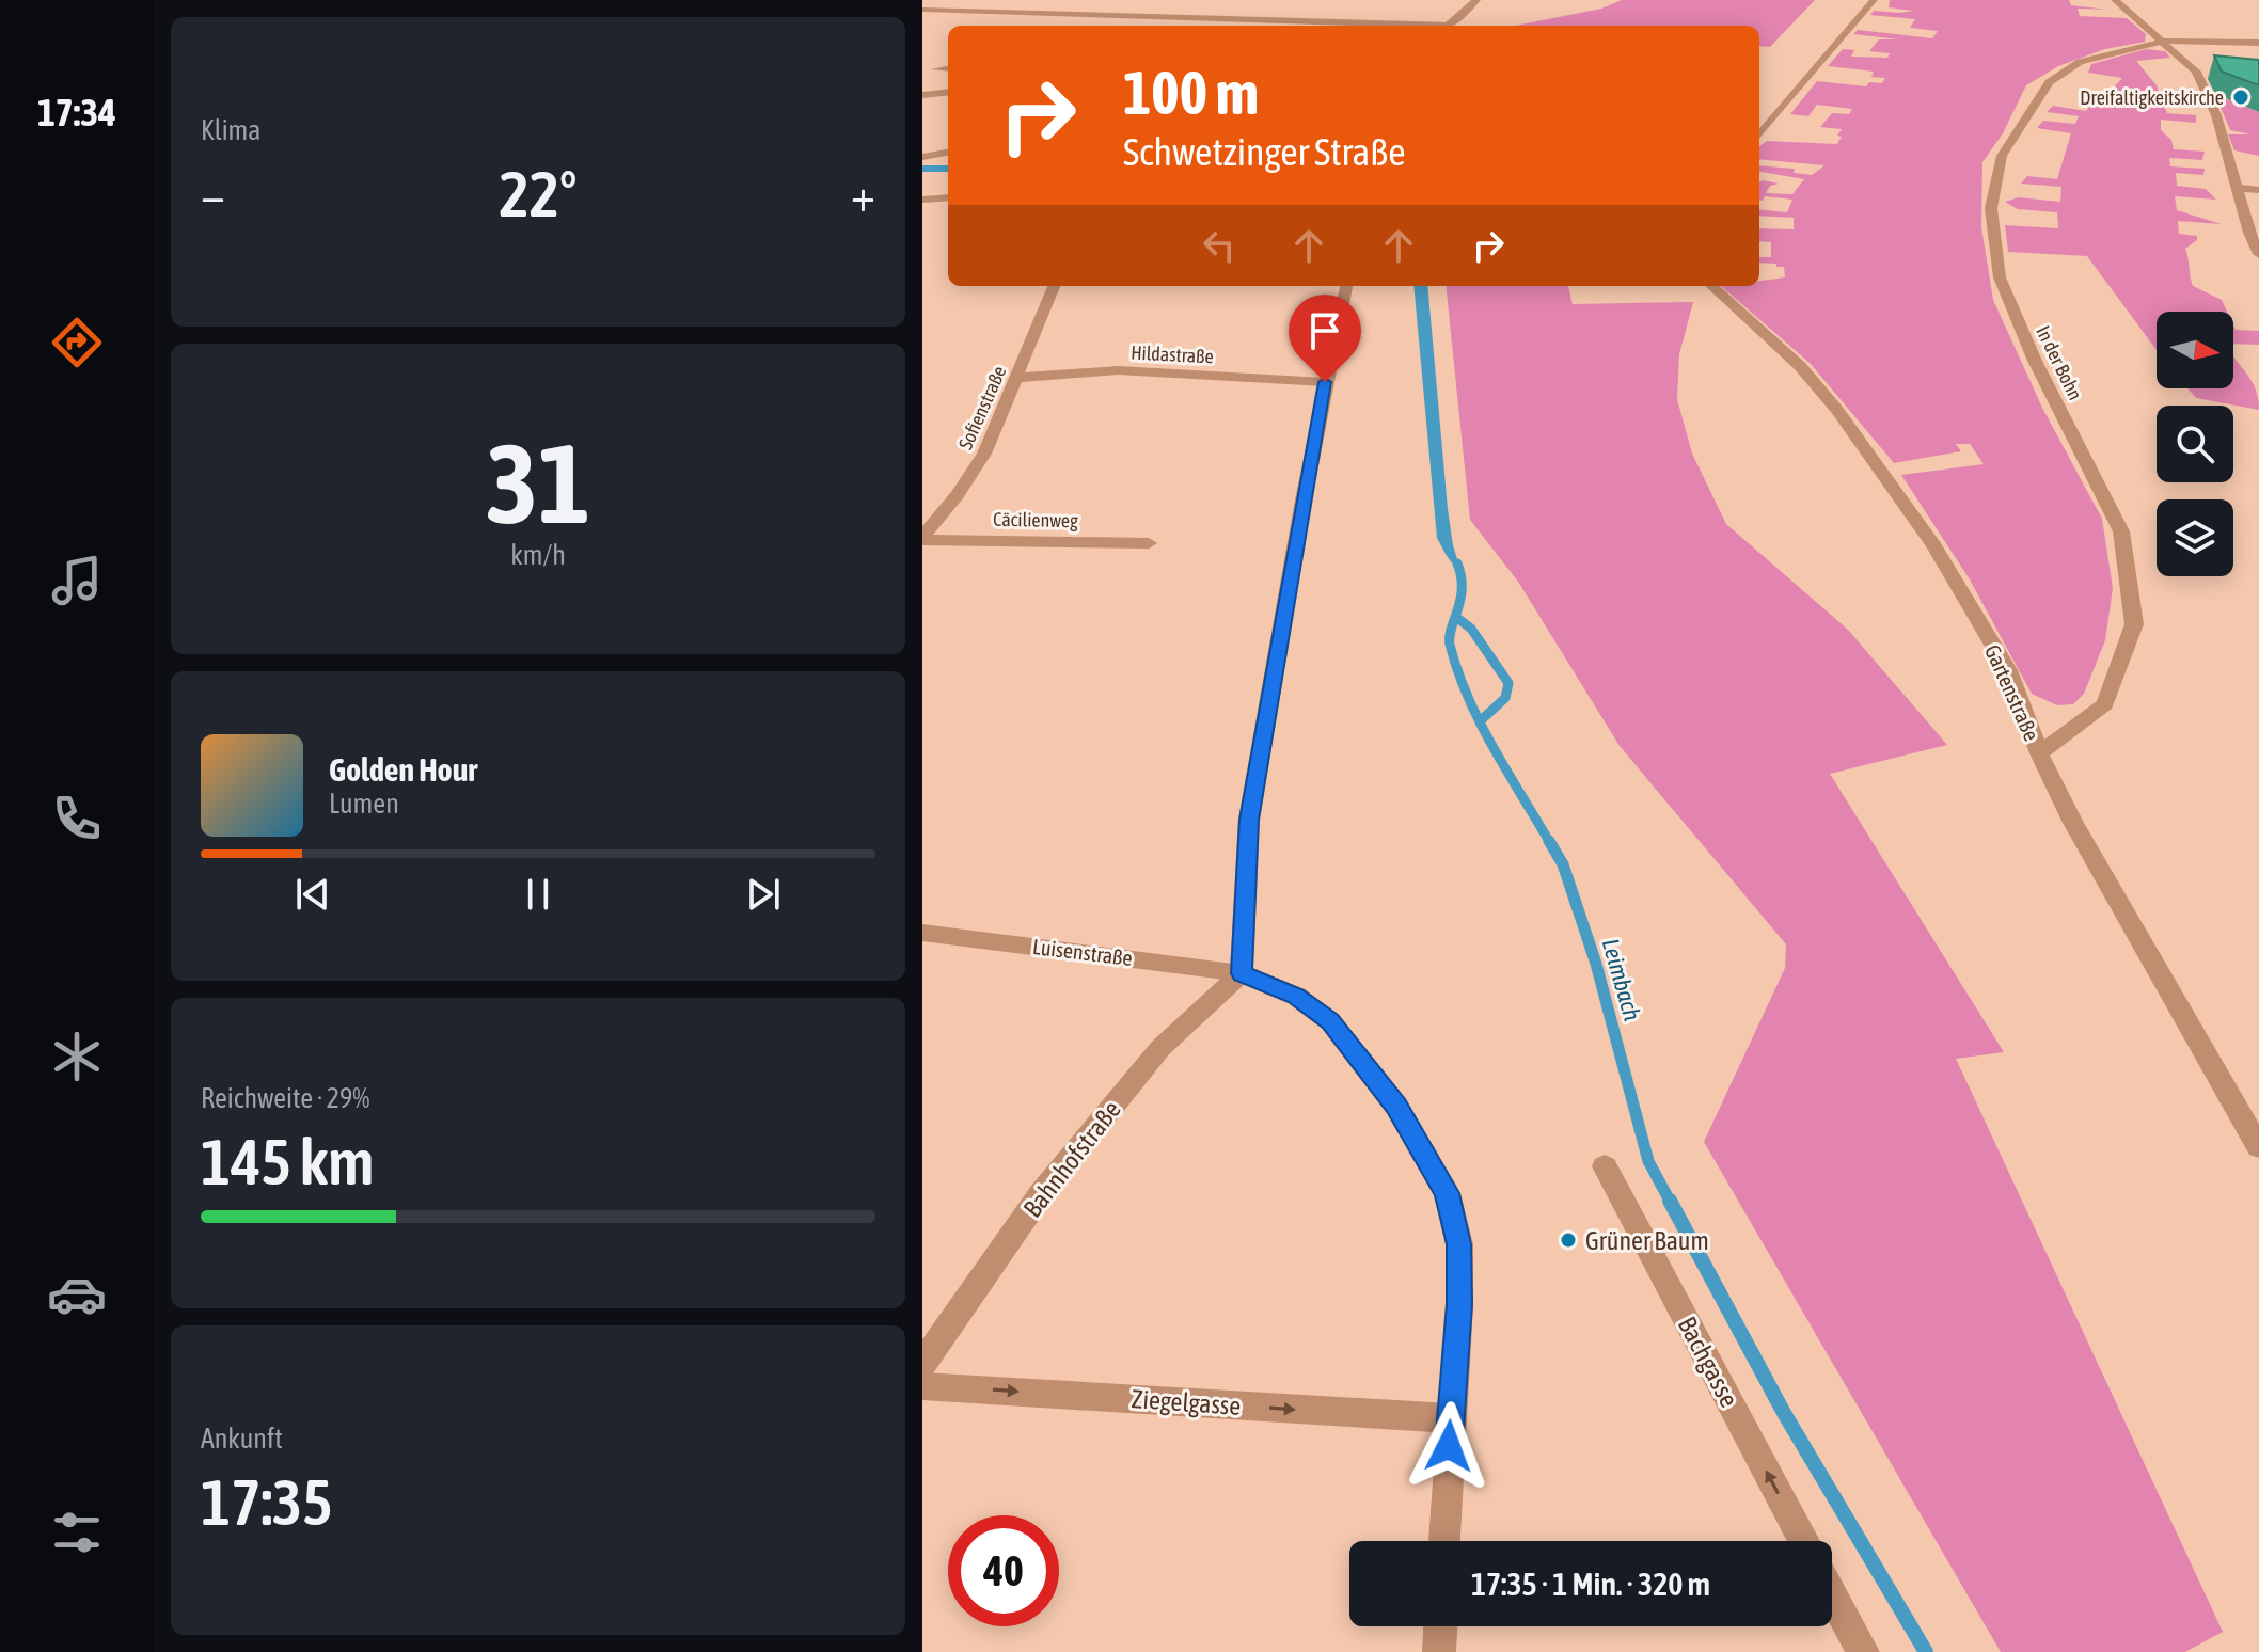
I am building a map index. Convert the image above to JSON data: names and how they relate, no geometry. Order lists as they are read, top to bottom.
{
  "streets": {
    "street": [
      "Hildastraße",
      "In der Bohn",
      "Sofienstraße",
      "Cäcilienweg",
      "Gartenstraße",
      "Luisenstraße",
      "Bahnhofstraße",
      "Bachgasse",
      "Ziegelgasse"
    ]
  },
  "crossings": [
    ["Hildastraße", "Sofienstraße"],
    ["In der Bohn", "Gartenstraße"],
    ["Sofienstraße", "Cäcilienweg"],
    ["Luisenstraße", "Bahnhofstraße"],
    ["Luisenstraße", "Ziegelgasse"]
  ],
  "one_way": ["Bachgasse", "Ziegelgasse"],
  "water": ["Leimbach"],
  "places": ["Dreifaltigkeitskirche", "Grüner Baum"],
  "north": "right",
  "page": {
    "tabs": "17:34",
    "tile": [
      "Klima",
      ["31", "km/h"],
      ["Reichweite · 29%", "145 km"],
      ["Ankunft", "17:35"]
    ],
    "turn": ["100 m", "Schwetzinger Straße"],
    "heat": ["−", "22°", "+"],
    "song": ["Golden Hour", "Lumen"],
    "limit": "40",
    "trip": "17:35 · 1 Min. · 320 m"
  }
}
